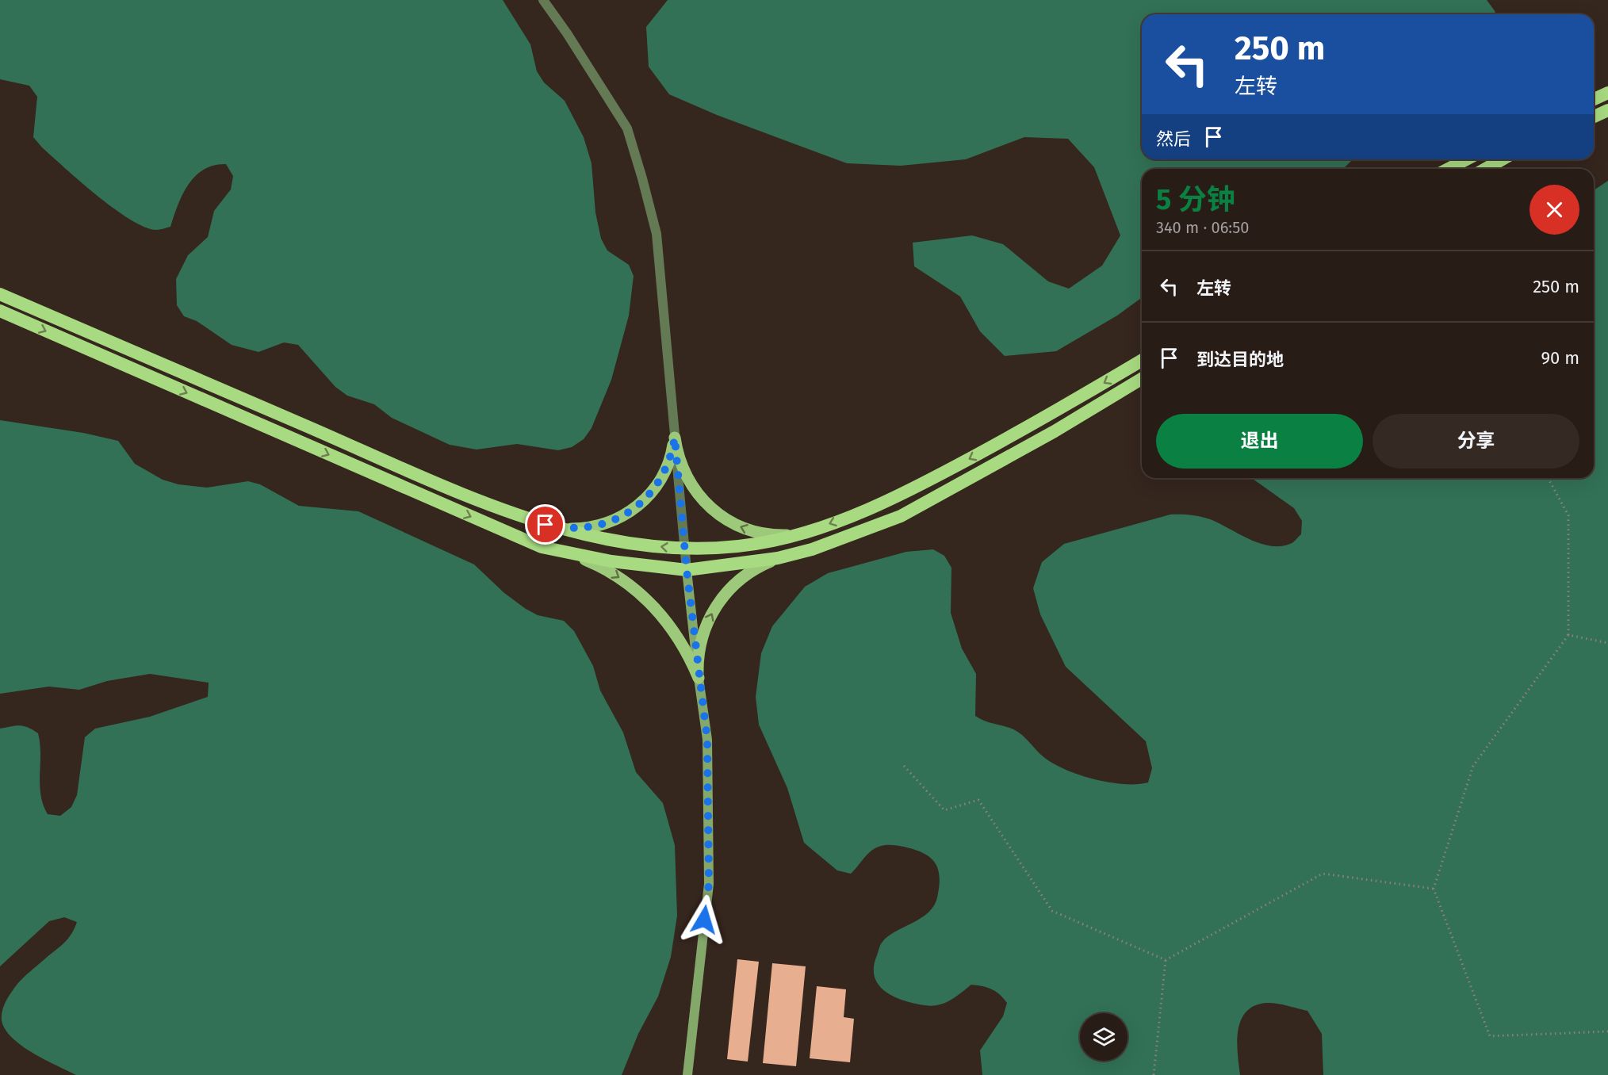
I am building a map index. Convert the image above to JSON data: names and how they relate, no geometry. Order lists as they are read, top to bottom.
{
  "page": {
    "turn": ["250 m", "左转"],
    "then": "然后",
    "heading": ["5 分钟", "340 m · 06:50"],
    "list": [
      {
        "name": "左转",
        "value": "250 m"
      },
      {
        "name": "到达目的地",
        "value": "90 m"
      }
    ],
    "buttons": ["退出", "分享"]
  }
}
